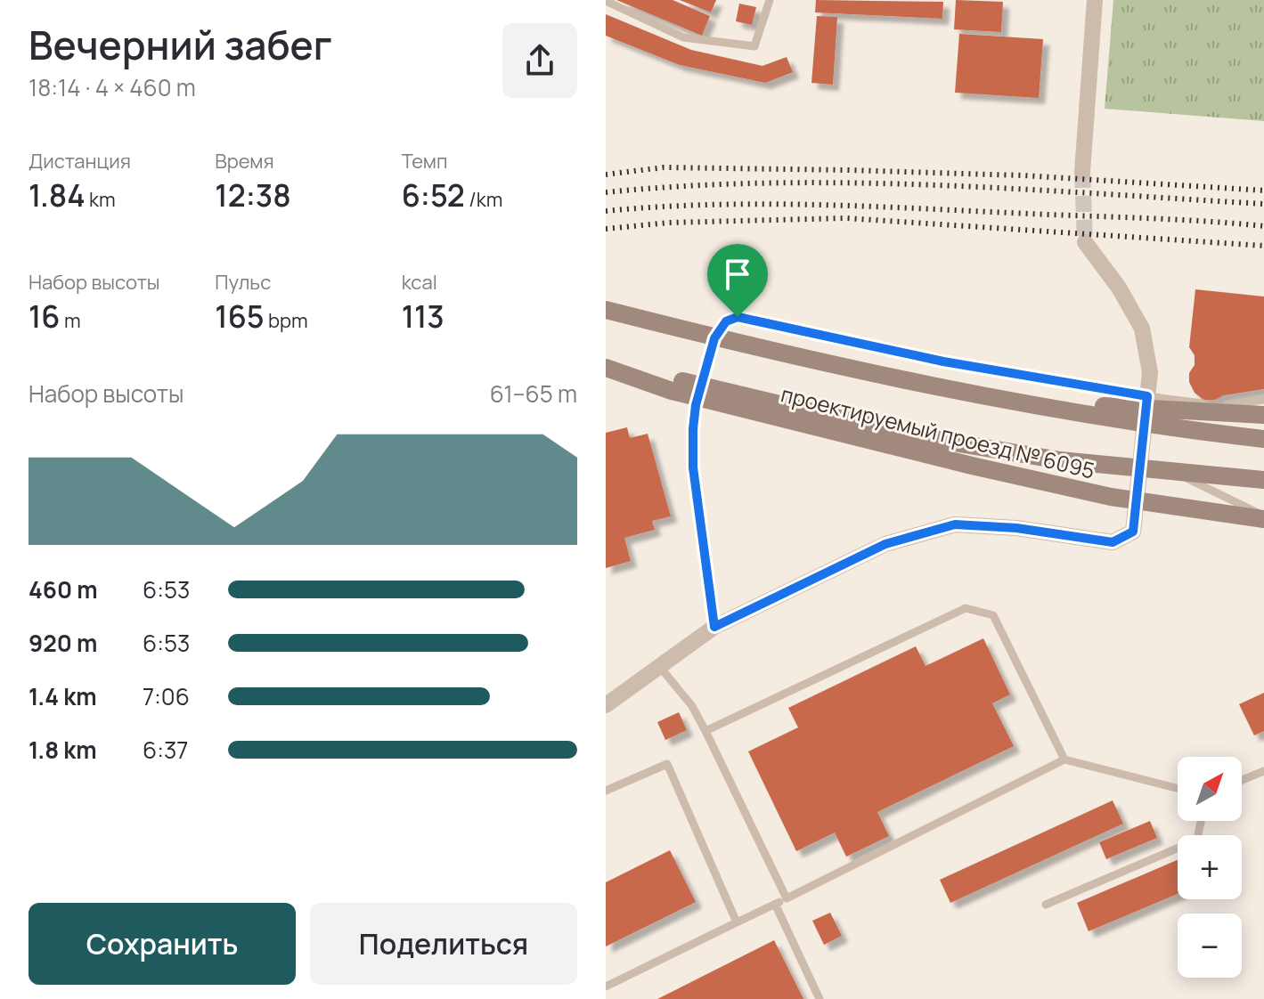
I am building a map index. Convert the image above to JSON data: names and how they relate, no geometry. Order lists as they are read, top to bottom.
{
  "streets": {
    "main road": ["проектируемый проезд № 6095"]
  },
  "north": "top right",
  "page": {
    "heading": ["Вечерний забег", "18:14 · 4 × 460 m"],
    "stats": [
      ["Дистанция", "1.84 km"],
      ["Время", "12:38"],
      ["Темп", "6:52 /km"],
      ["Набор высоты", "16 m"],
      ["Пульс", "165 bpm"],
      ["kcal", "113"]
    ],
    "chart": ["Набор высоты", "61–65 m"],
    "list": [
      {
        "name": "460 m",
        "note": "6:53"
      },
      {
        "name": "920 m",
        "note": "6:53"
      },
      {
        "name": "1.4 km",
        "note": "7:06"
      },
      {
        "name": "1.8 km",
        "note": "6:37"
      }
    ],
    "map_buttons": ["+", "−"],
    "buttons": ["Сохранить", "Поделиться"]
  }
}
